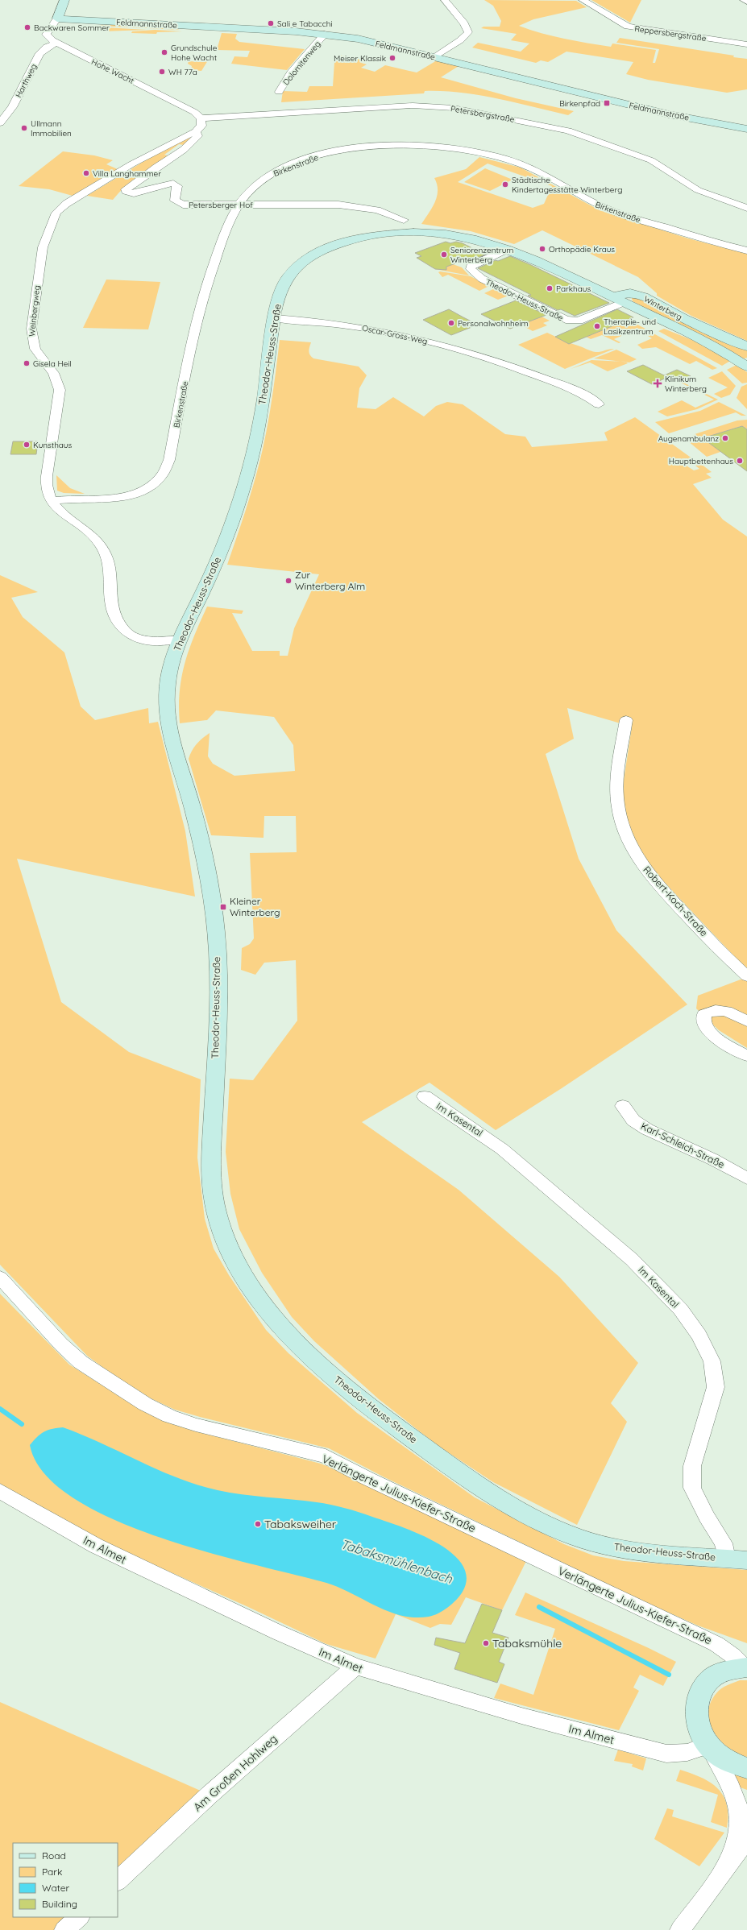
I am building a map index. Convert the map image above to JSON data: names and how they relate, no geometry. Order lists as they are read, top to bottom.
{
  "streets": {
    "street": [
      "Feldmannstraße",
      "Reppersbergstraße",
      "Dolomitenweg",
      "Hohe Wacht",
      "Harthweg",
      "Petersbergstraße",
      "Birkenstraße",
      "Petersberger Hof",
      "Theodor-Heuss-Straße",
      "Winterberg",
      "Weinbergweg",
      "Oscar-Gross-Weg",
      "Robert-Koch-Straße",
      "Im Kasental",
      "Karl-Schleich-Straße",
      "Verlängerte Julius-Kiefer-Straße",
      "Im Almet",
      "Am Großen Hohlweg"
    ]
  },
  "crossings": [
    ["Feldmannstraße", "Dolomitenweg"],
    ["Feldmannstraße", "Hohe Wacht"],
    ["Hohe Wacht", "Harthweg"],
    ["Hohe Wacht", "Petersbergstraße"],
    ["Birkenstraße", "Petersberger Hof"],
    ["Birkenstraße", "Weinbergweg"],
    ["Petersberger Hof", "Weinbergweg"],
    ["Theodor-Heuss-Straße", "Winterberg"],
    ["Theodor-Heuss-Straße", "Weinbergweg"],
    ["Theodor-Heuss-Straße", "Oscar-Gross-Weg"],
    ["Theodor-Heuss-Straße", "Im Kasental"],
    ["Im Almet", "Am Großen Hohlweg"]
  ],
  "water": ["Tabaksmühlenbach"],
  "places": {
    "other": [
      "Sali e Tabacchi",
      "Backwaren Sommer",
      "Grundschule Hohe Wacht",
      "Meiser Klassik",
      "WH 77a",
      "Ullmann Immobilien",
      "Villa Langhammer",
      "Städtische Kindertagesstätte Winterberg",
      "Orthopädie Kraus",
      "Seniorenzentrum Winterberg",
      "Parkhaus",
      "Personalwohnheim",
      "Therapie- und Lasikzentrum",
      "Gisela Heil",
      "Augenambulanz",
      "Kunsthaus",
      "Hauptbettenhaus",
      "Zur Winterberg Alm",
      "Tabaksweiher",
      "Tabaksmühle"
    ],
    "transit": ["Birkenpfad", "Kleiner Winterberg"],
    "health": ["Klinikum Winterberg"]
  },
  "legend": [
    "Road",
    "Park",
    "Water",
    "Building"
  ]
}
